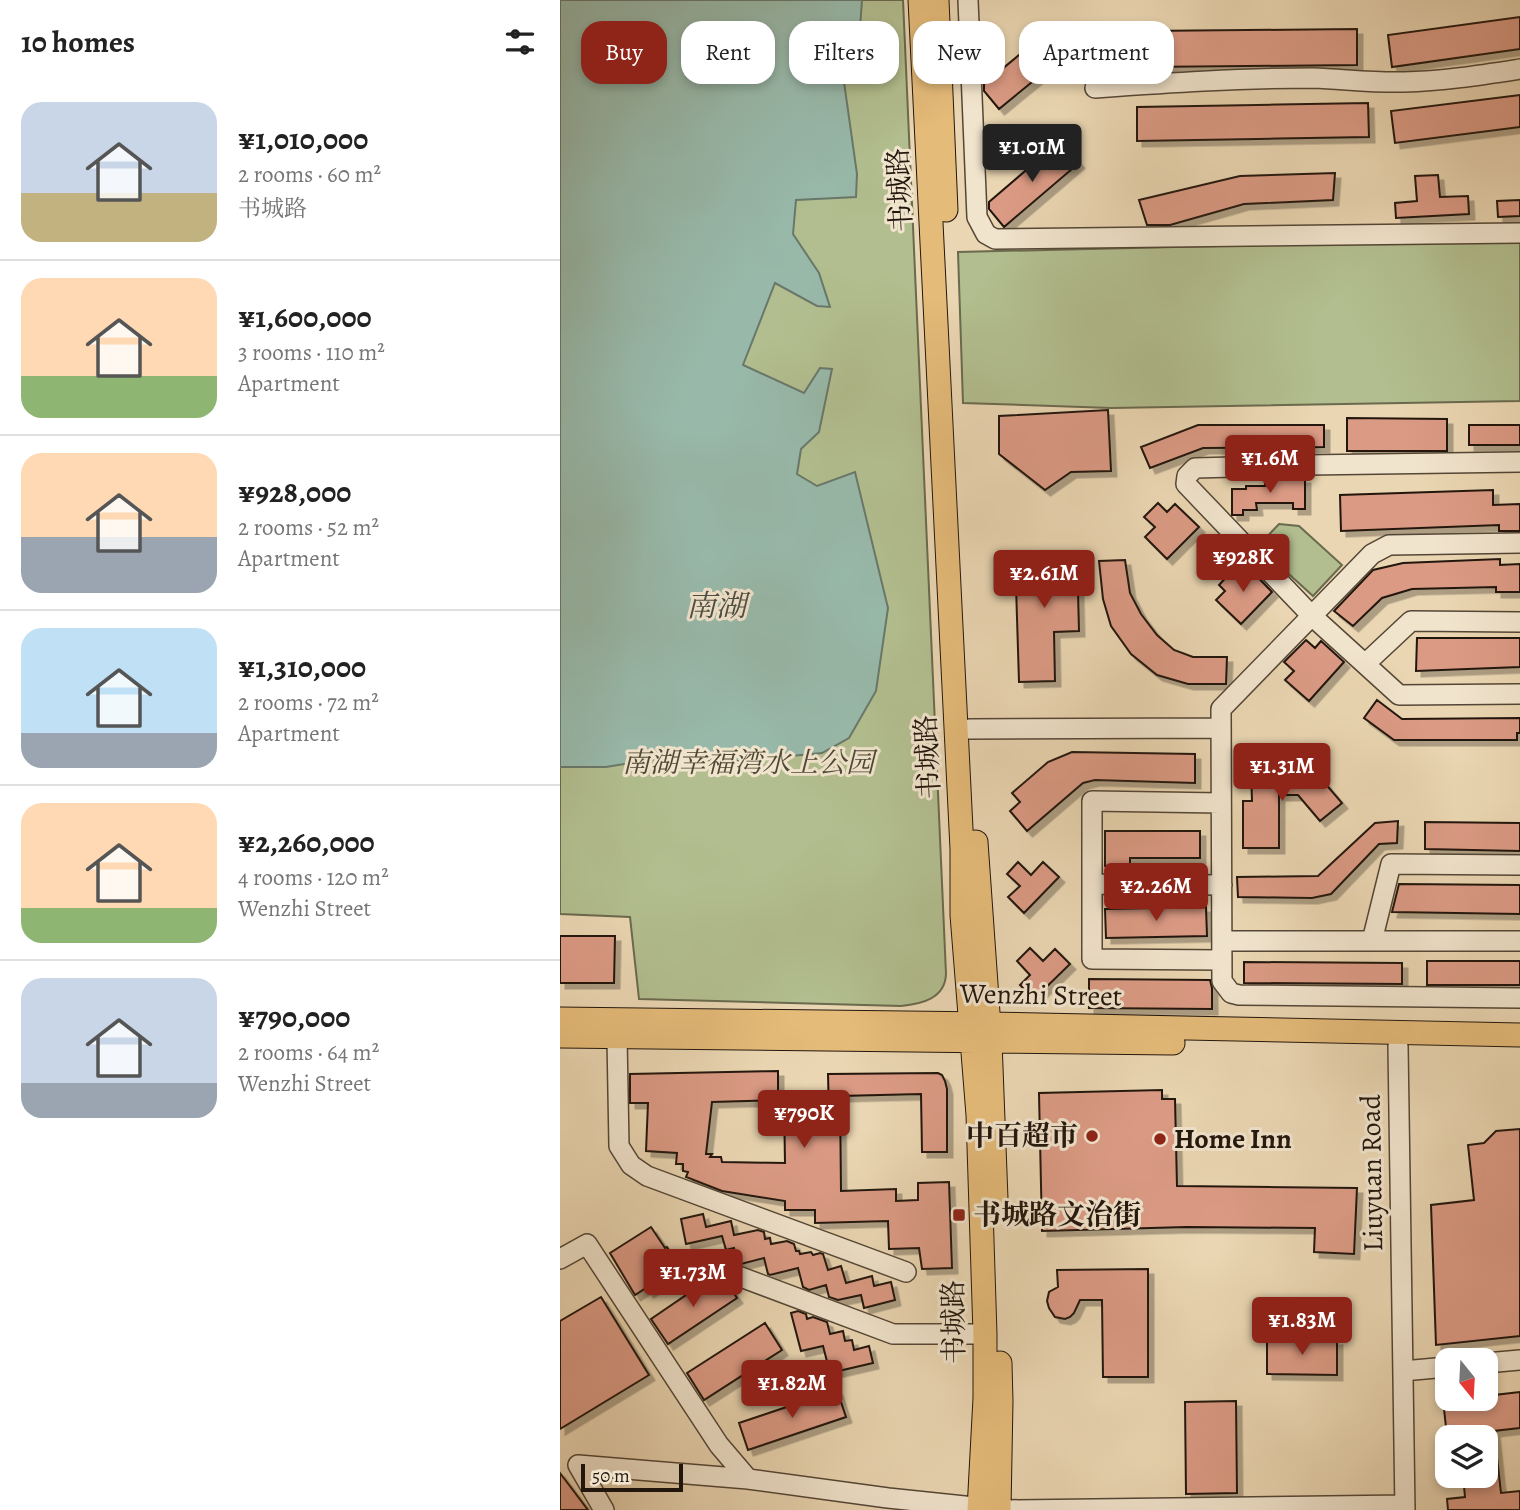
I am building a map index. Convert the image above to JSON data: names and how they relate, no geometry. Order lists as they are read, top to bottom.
{
  "streets": {
    "main road": ["书城路", "Wenzhi Street"],
    "street": ["Liuyuan Road"]
  },
  "crossings": [
    ["书城路", "Wenzhi Street"],
    ["Wenzhi Street", "Liuyuan Road"]
  ],
  "water": ["南湖"],
  "parks": ["南湖幸福湾水上公园"],
  "places": {
    "other": ["中百超市", "Home Inn"],
    "transit": ["书城路文治街"]
  },
  "scale_bar": "50 m",
  "north": "bottom",
  "page": {
    "heading": "10 homes",
    "chip": [
      "Buy",
      "Rent",
      "Filters",
      "New",
      "Apartment"
    ],
    "list": [
      {
        "name": "¥1,010,000",
        "note": "2 rooms · 60 m² · 书城路"
      },
      {
        "name": "¥1,600,000",
        "note": "3 rooms · 110 m² · Apartment"
      },
      {
        "name": "¥928,000",
        "note": "2 rooms · 52 m² · Apartment"
      },
      {
        "name": "¥1,310,000",
        "note": "2 rooms · 72 m² · Apartment"
      },
      {
        "name": "¥2,260,000",
        "note": "4 rooms · 120 m² · Wenzhi Street"
      },
      {
        "name": "¥790,000",
        "note": "2 rooms · 64 m² · Wenzhi Street"
      }
    ],
    "price": [
      "¥1.01M",
      "¥1.6M",
      "¥928K",
      "¥2.61M",
      "¥1.31M",
      "¥2.26M",
      "¥790K",
      "¥1.73M",
      "¥1.83M",
      "¥1.82M"
    ],
    "scale": "50 m"
  }
}
